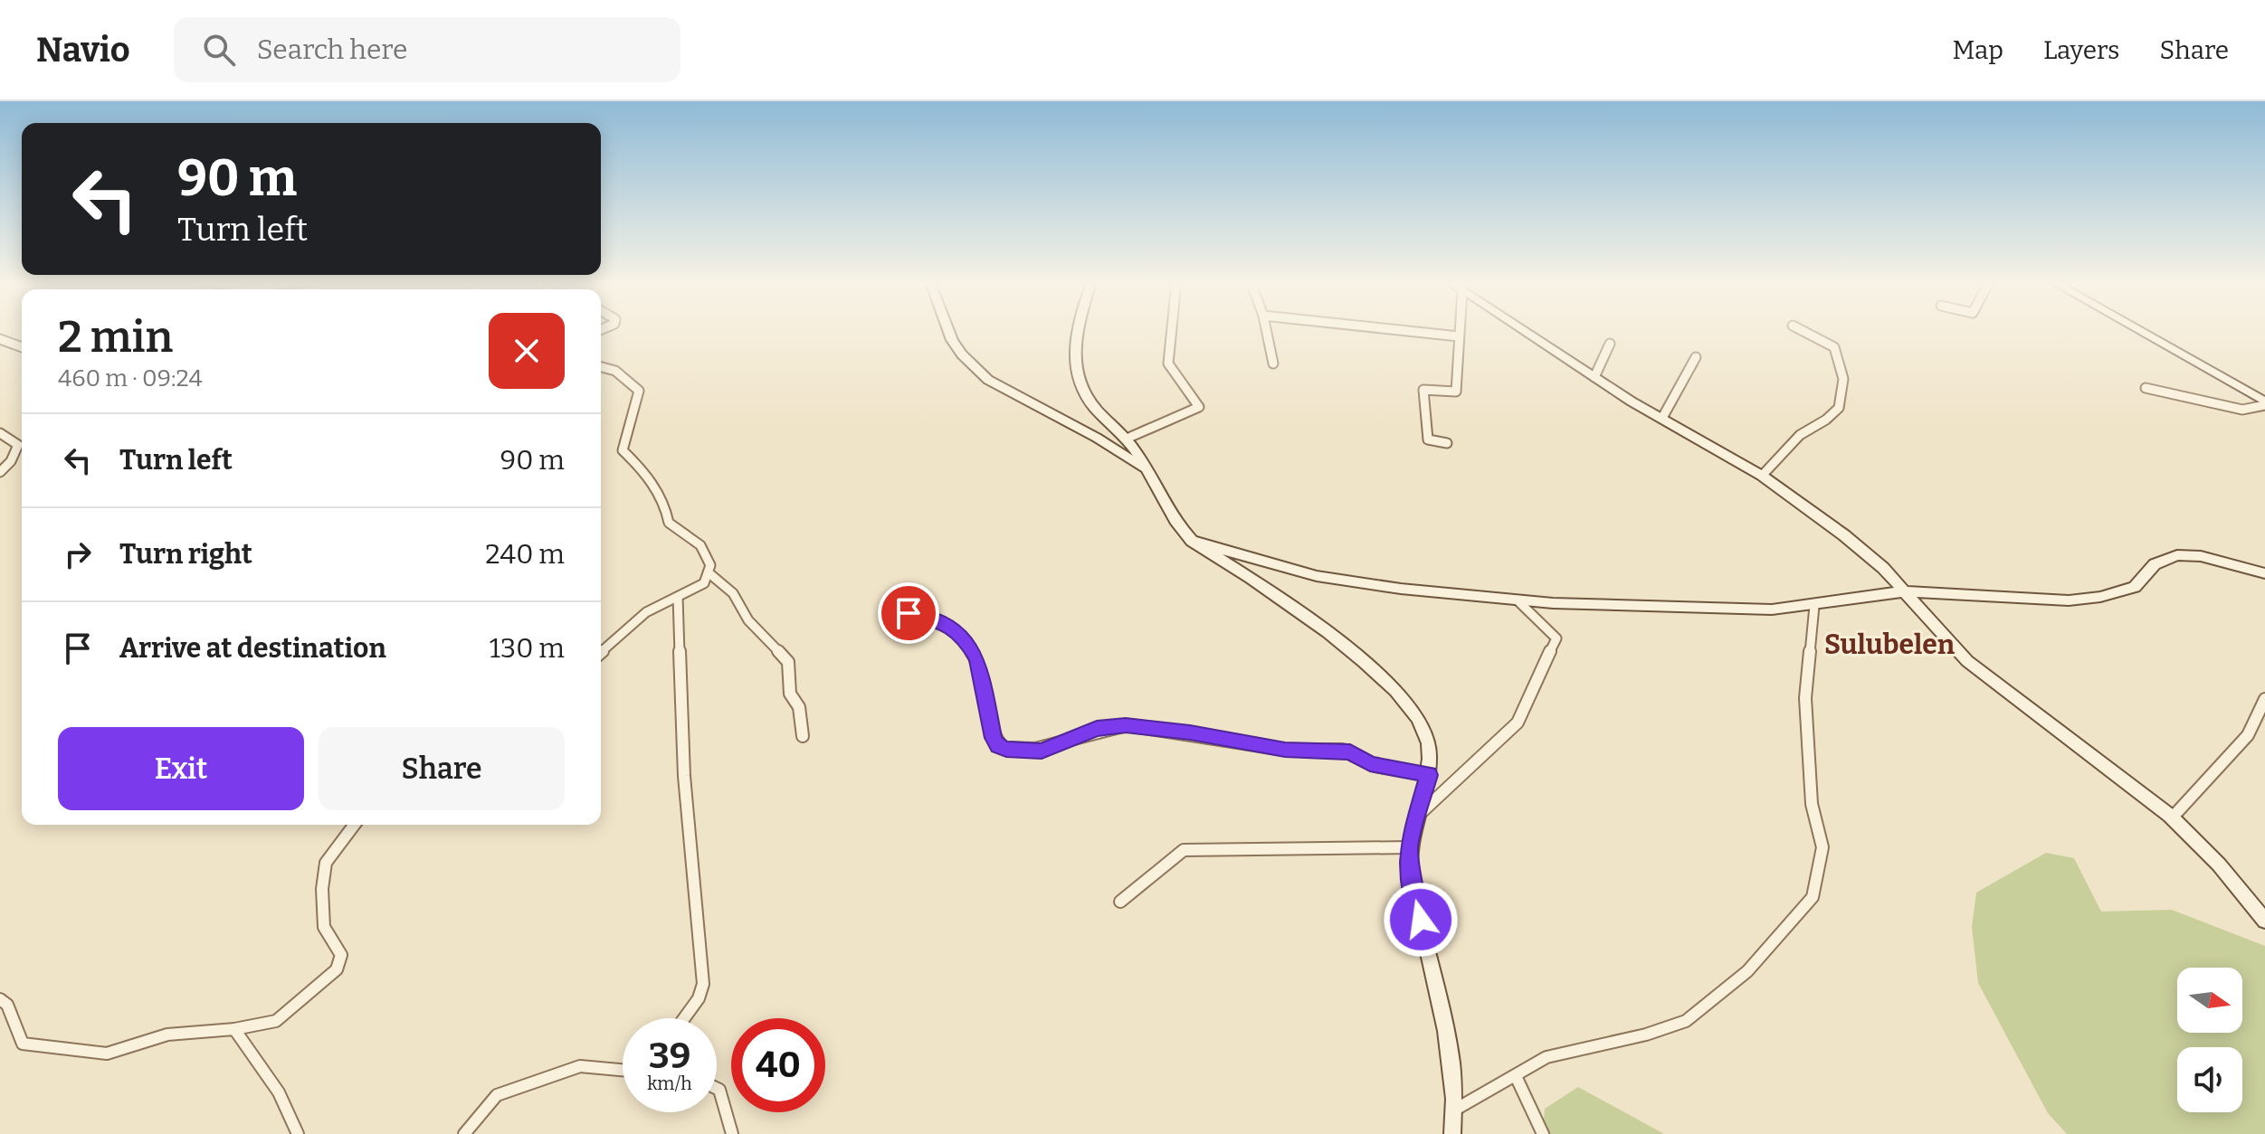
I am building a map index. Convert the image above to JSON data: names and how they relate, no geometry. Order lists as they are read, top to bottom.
{
  "districts": ["Sulubelen"],
  "north": "right",
  "page": {
    "header": "Navio",
    "search": "Search here",
    "nav": ["Map", "Layers", "Share"],
    "turn": ["90 m", "Turn left"],
    "heading": ["2 min", "460 m · 09:24"],
    "list": [
      {
        "name": "Turn left",
        "value": "90 m"
      },
      {
        "name": "Turn right",
        "value": "240 m"
      },
      {
        "name": "Arrive at destination",
        "value": "130 m"
      }
    ],
    "buttons": ["Exit", "Share"],
    "speed": "39 km/h",
    "limit": "40"
  }
}
